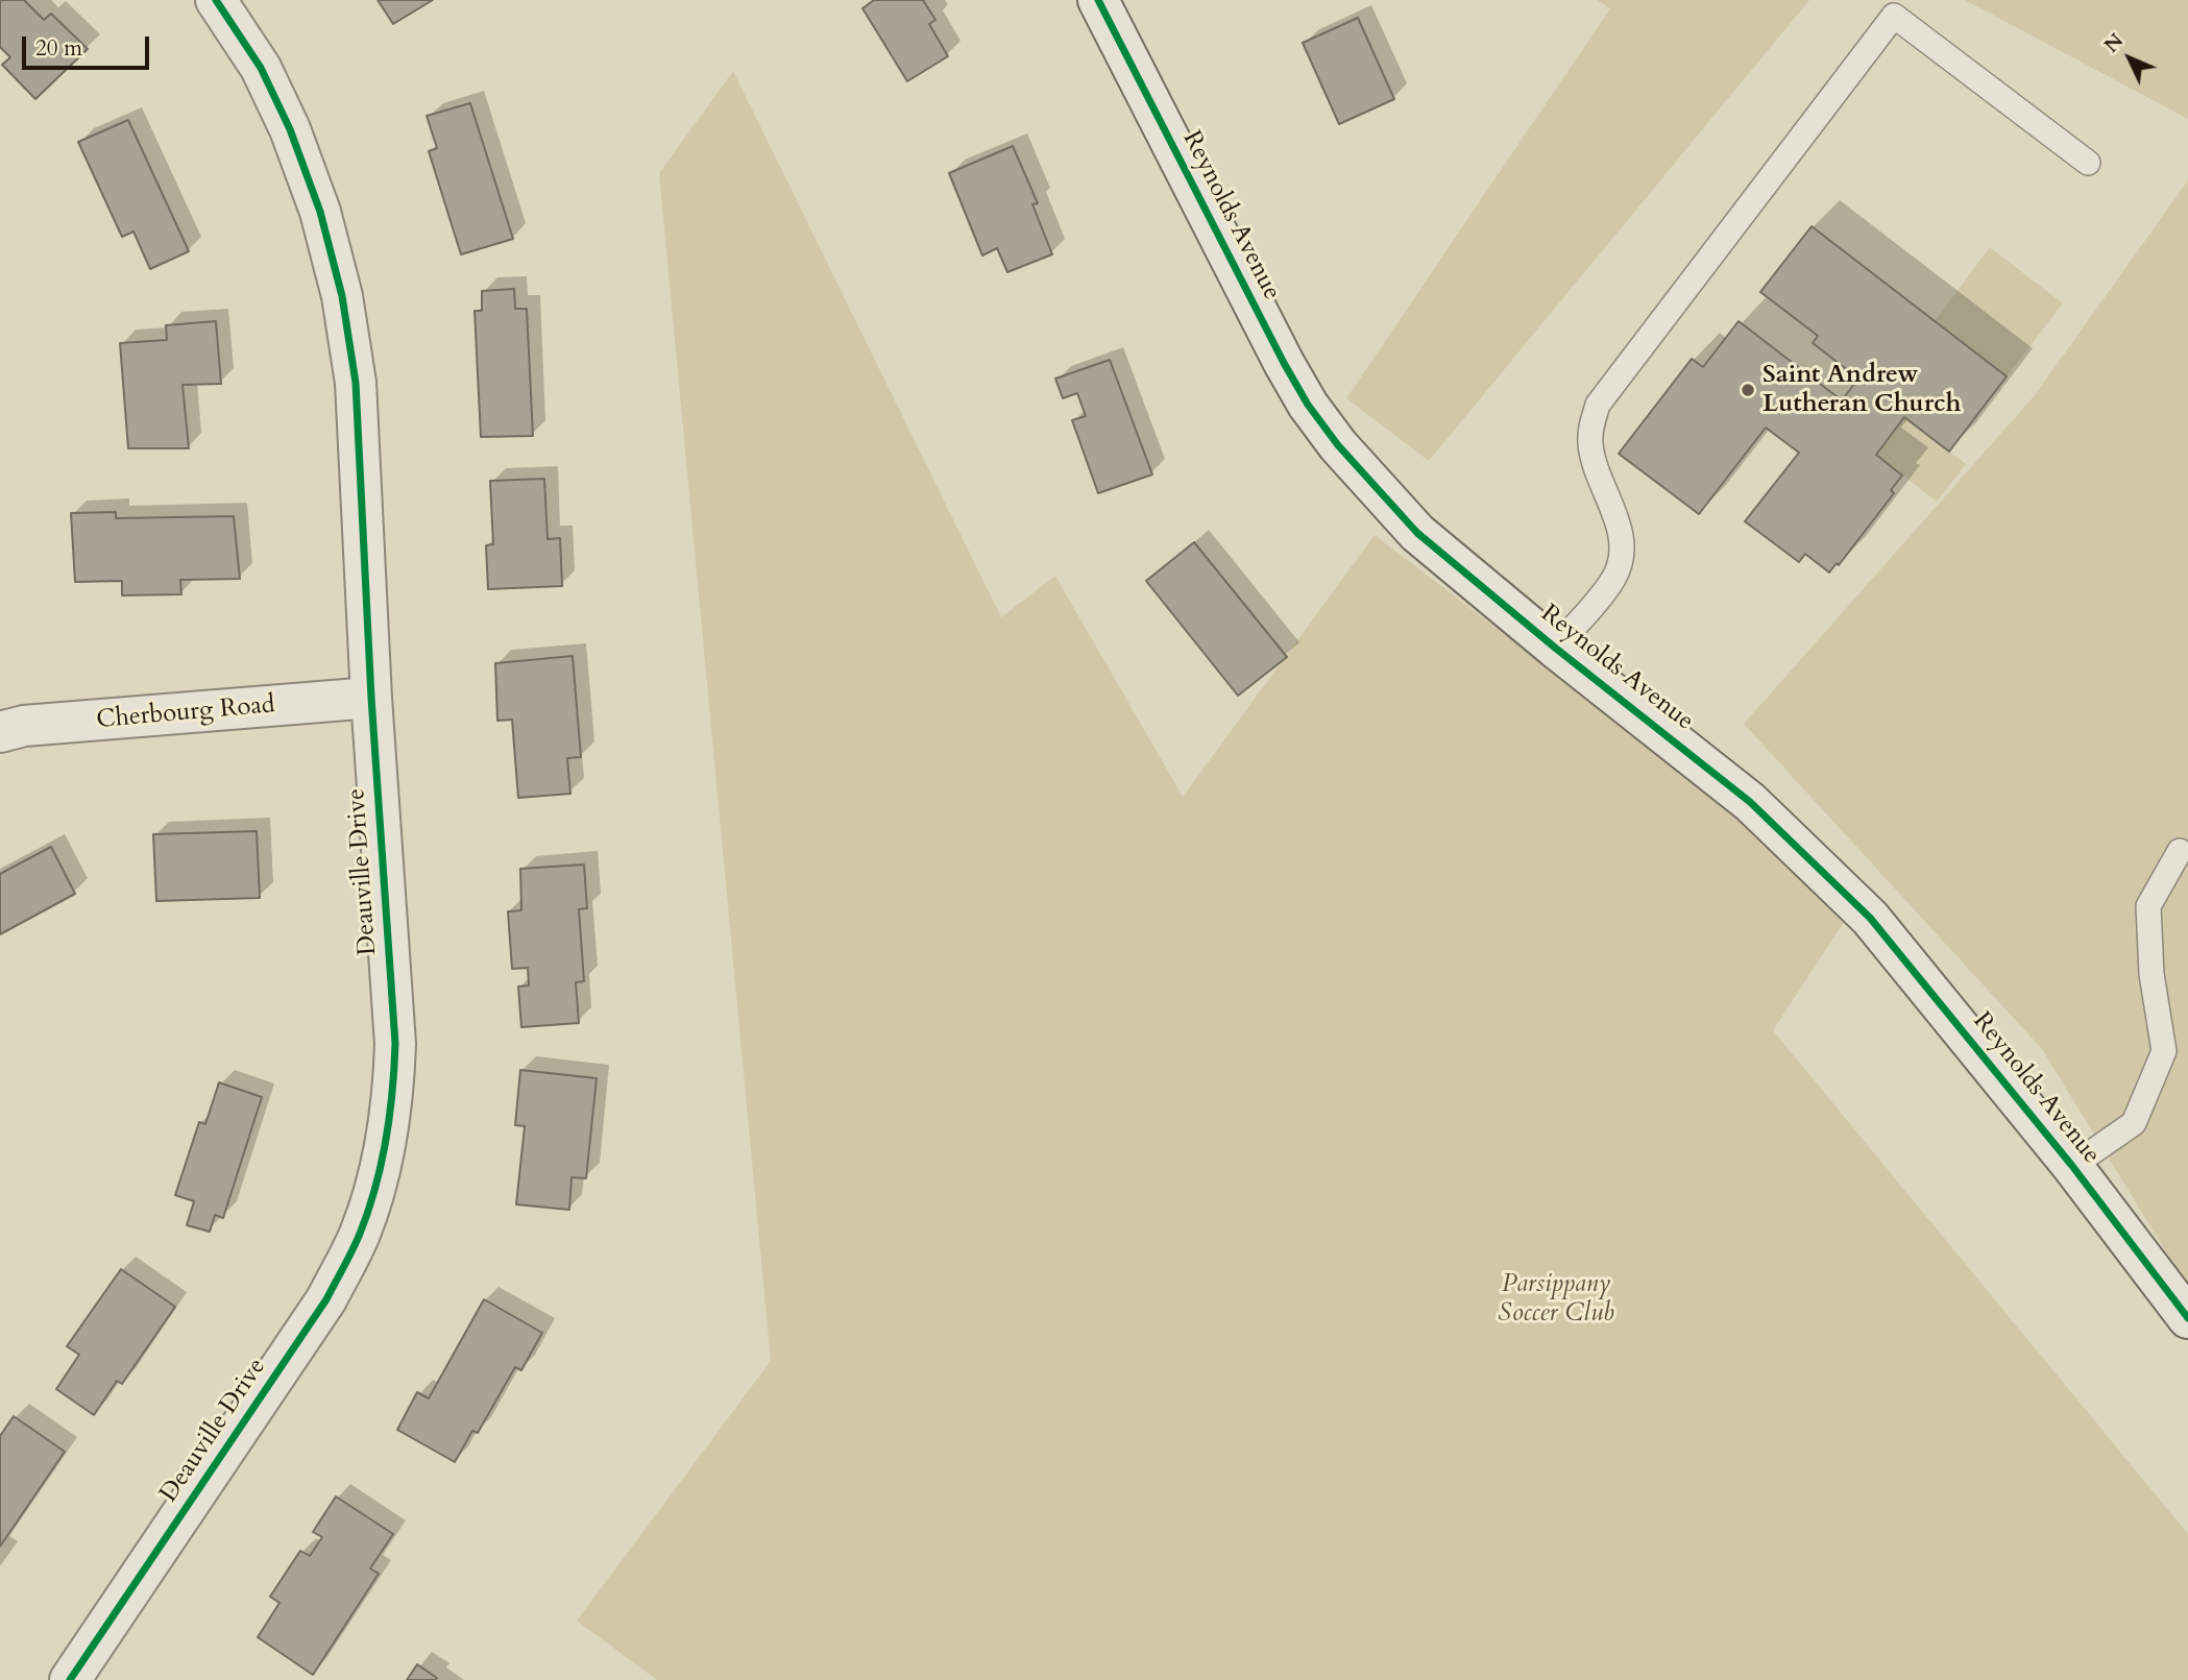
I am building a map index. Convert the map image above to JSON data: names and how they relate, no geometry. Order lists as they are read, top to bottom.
{
  "streets": {
    "street": ["Reynolds Avenue", "Cherbourg Road", "Deauville Drive"]
  },
  "crossings": [
    ["Cherbourg Road", "Deauville Drive"]
  ],
  "parks": ["Parsippany Soccer Club"],
  "places": ["Saint Andrew Lutheran Church"],
  "scale_bar": "20 m",
  "north": "top left"
}
